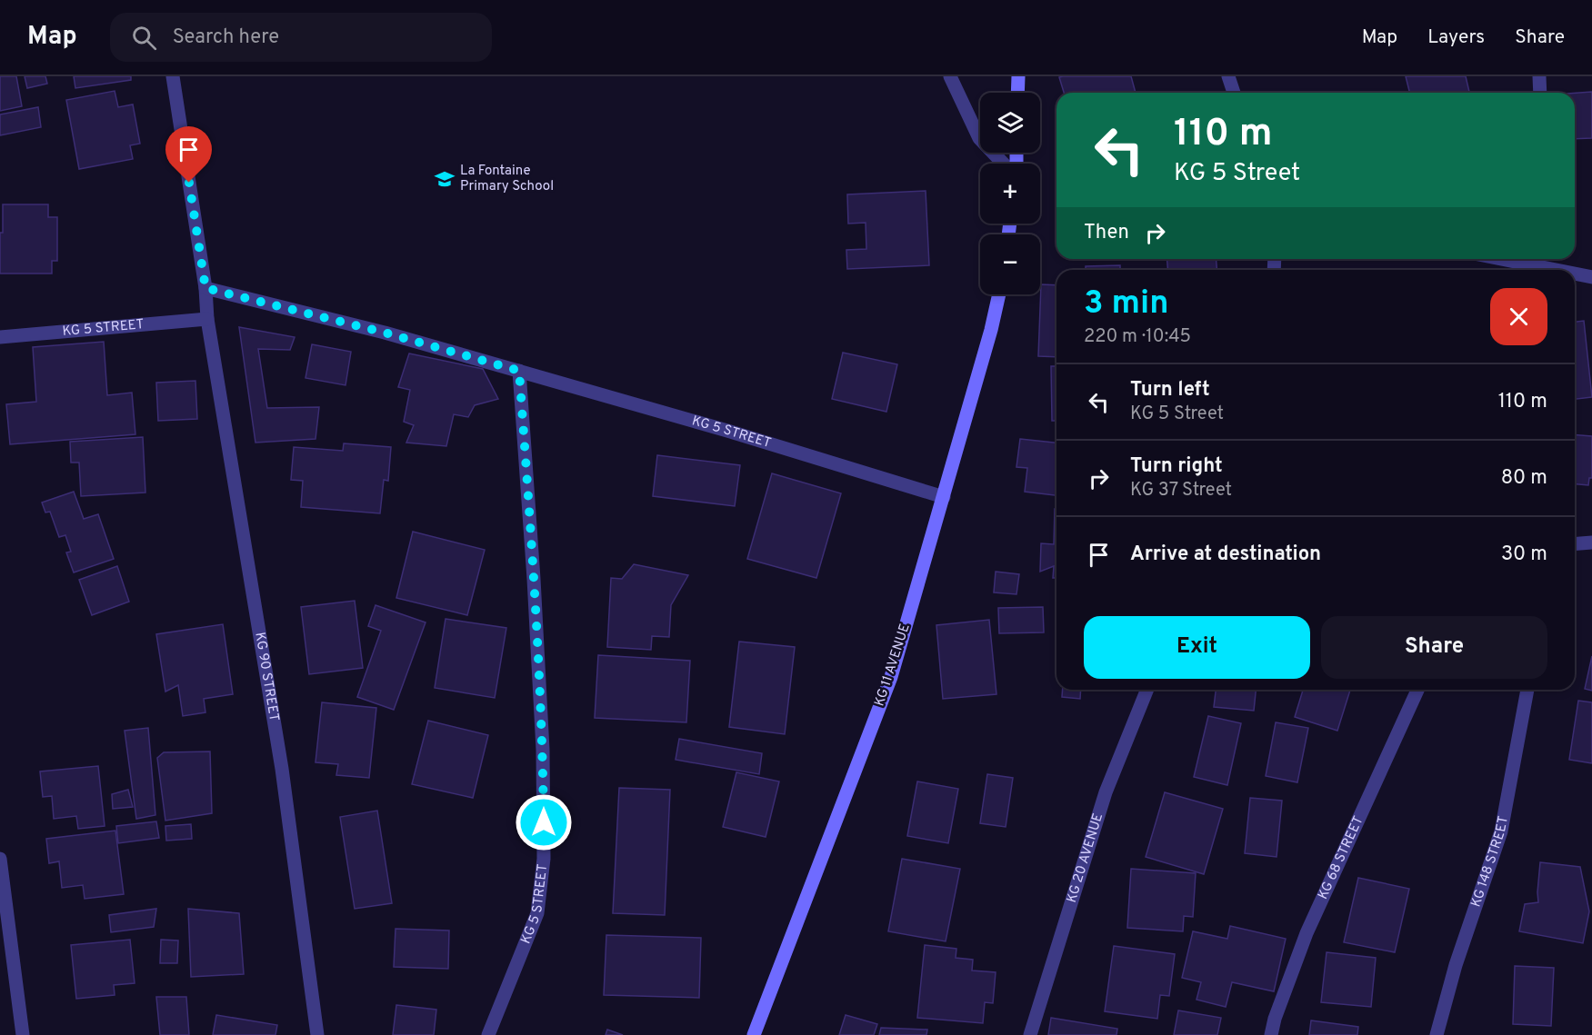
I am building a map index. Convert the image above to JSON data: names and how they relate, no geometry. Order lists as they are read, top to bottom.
{
  "streets": {
    "main road": ["KG 11 AVENUE"],
    "street": [
      "KG 5 STREET",
      "KG 90 STREET",
      "KG 20 AVENUE",
      "KG 68 STREET",
      "KG 148 STREET"
    ]
  },
  "crossings": [
    ["KG 5 STREET", "KG 11 AVENUE"],
    ["KG 5 STREET", "KG 90 STREET"]
  ],
  "places": {
    "school or university": ["La Fontaine Primary School"]
  },
  "page": {
    "header": "Map",
    "search": "Search here",
    "nav": ["Map", "Layers", "Share"],
    "map_buttons": ["+", "−"],
    "turn": ["110 m", "KG 5 Street"],
    "then": "Then",
    "heading": ["3 min", "220 m · 10:45"],
    "list": [
      {
        "name": "Turn left",
        "note": "KG 5 Street",
        "value": "110 m"
      },
      {
        "name": "Turn right",
        "note": "KG 37 Street",
        "value": "80 m"
      },
      {
        "name": "Arrive at destination",
        "value": "30 m"
      }
    ],
    "buttons": ["Exit", "Share"]
  }
}
